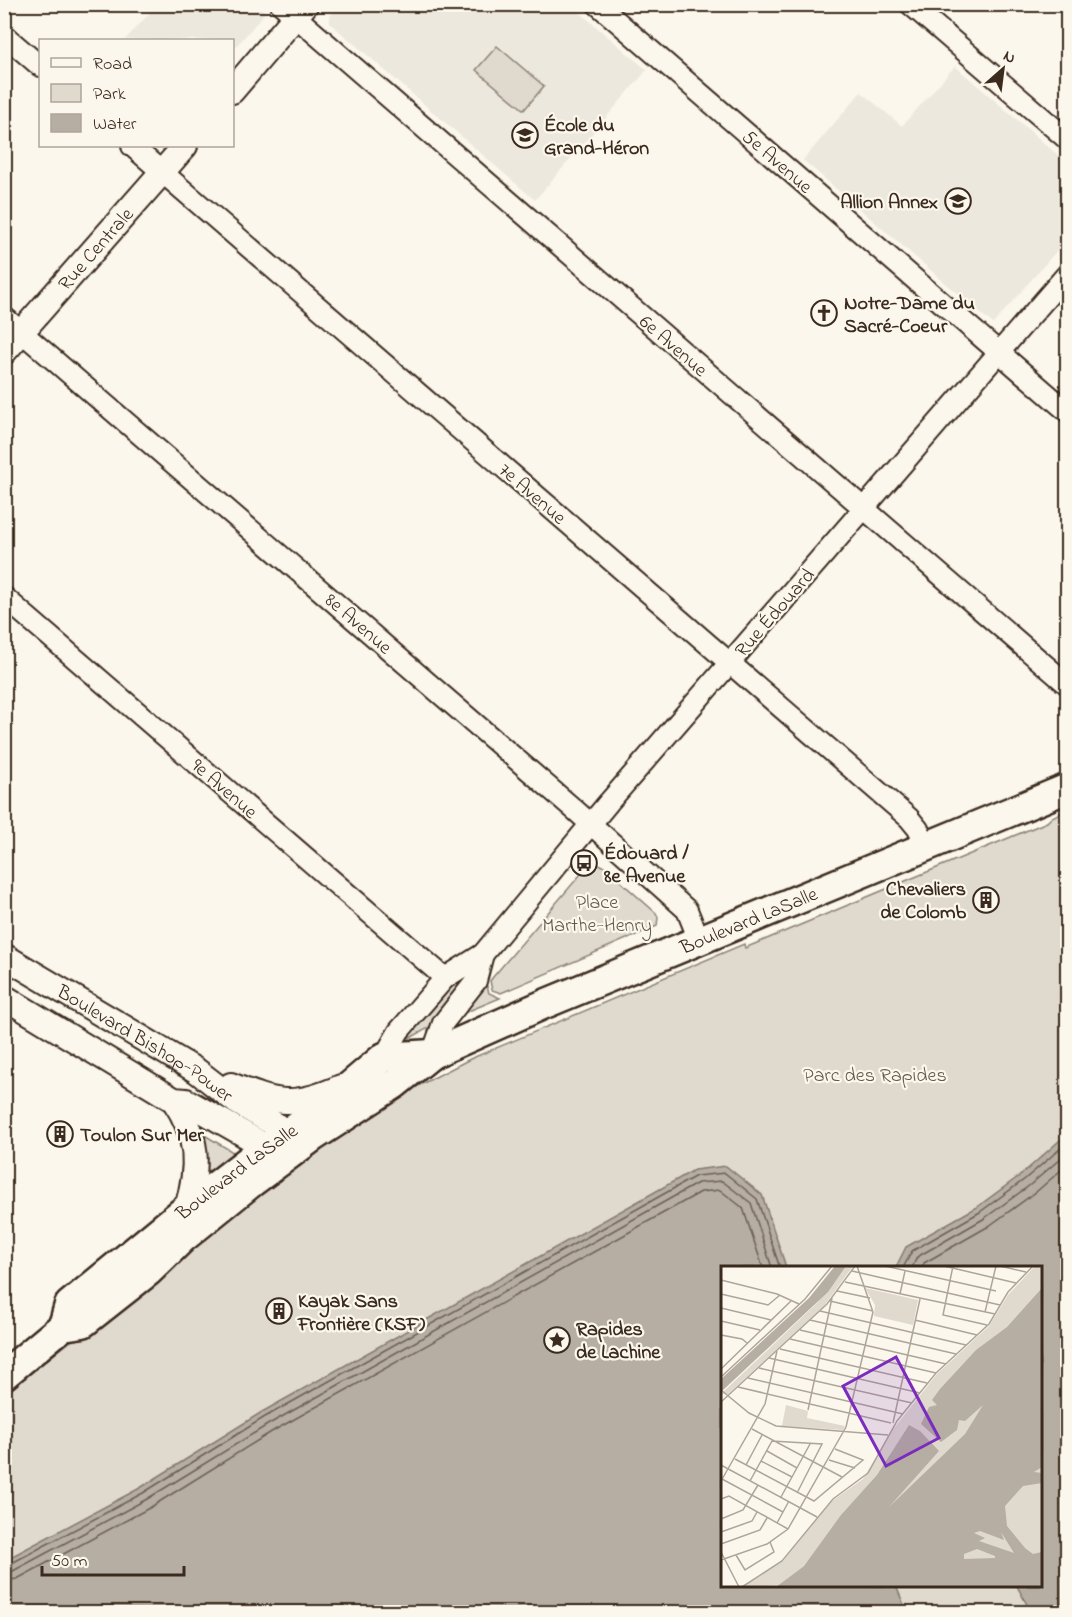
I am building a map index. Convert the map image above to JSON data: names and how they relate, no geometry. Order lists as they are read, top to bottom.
{
  "streets": {
    "main road": ["Boulevard LaSalle"],
    "street": [
      "5e Avenue",
      "Rue Centrale",
      "6e Avenue",
      "7e Avenue",
      "Rue Édouard",
      "8e Avenue",
      "9e Avenue",
      "Boulevard Bishop-Power"
    ]
  },
  "crossings": [
    ["5e Avenue", "Rue Édouard"],
    ["Rue Centrale", "7e Avenue"],
    ["Rue Centrale", "8e Avenue"],
    ["6e Avenue", "Rue Édouard"],
    ["7e Avenue", "Rue Édouard"],
    ["7e Avenue", "Boulevard LaSalle"],
    ["Rue Édouard", "8e Avenue"],
    ["Rue Édouard", "9e Avenue"],
    ["Rue Édouard", "Boulevard LaSalle"],
    ["8e Avenue", "Boulevard LaSalle"],
    ["Boulevard LaSalle", "Boulevard Bishop-Power"]
  ],
  "parks": ["Place Marthe-Henry", "Parc des Rapides"],
  "places": {
    "school or university": ["École du Grand-Héron", "Allion Annex"],
    "church": ["Notre-Dame du Sacré-Coeur"],
    "bus stop": ["Édouard / 8e Avenue"],
    "building": ["Chevaliers de Colomb", "Toulon Sur Mer", "Kayak Sans Frontière (KSF)"],
    "place": ["Rapides de Lachine"]
  },
  "legend": ["Road", "Park", "Water"],
  "scale_bar": "50 m",
  "north": "top right"
}
